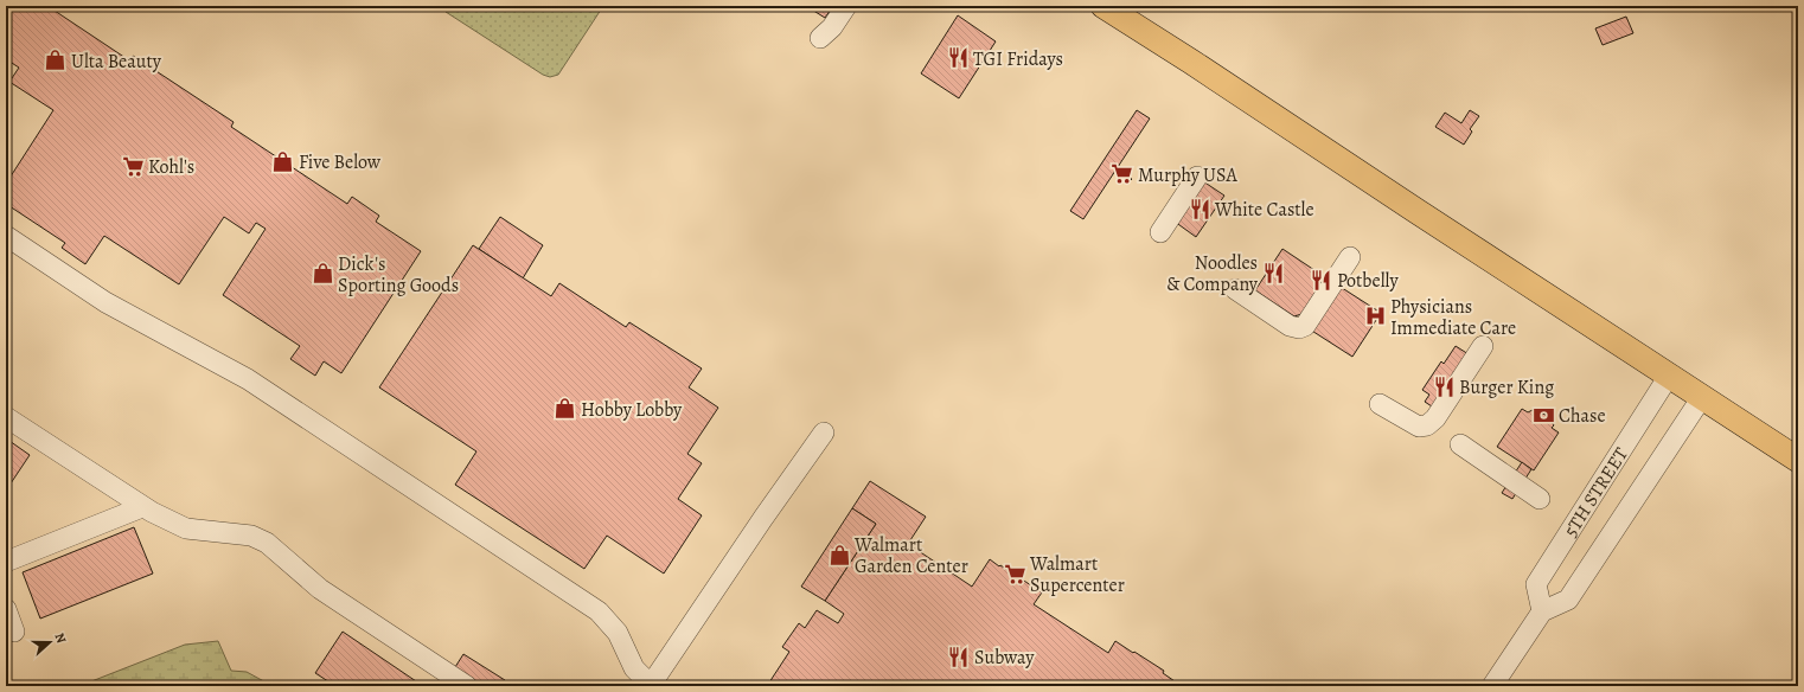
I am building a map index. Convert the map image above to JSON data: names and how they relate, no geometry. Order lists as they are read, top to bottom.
{
  "streets": {
    "street": ["5TH STREET"]
  },
  "places": {
    "restaurant": [
      "TGI Fridays",
      "White Castle",
      "Noodles & Company",
      "Potbelly",
      "Burger King",
      "Subway"
    ],
    "shop": [
      "Ulta Beauty",
      "Five Below",
      "Dick's Sporting Goods",
      "Hobby Lobby",
      "Walmart Garden Center"
    ],
    "supermarket": ["Kohl's", "Murphy USA", "Walmart Supercenter"],
    "hospital": ["Physicians Immediate Care"],
    "bank": ["Chase"]
  },
  "north": "right"
}
